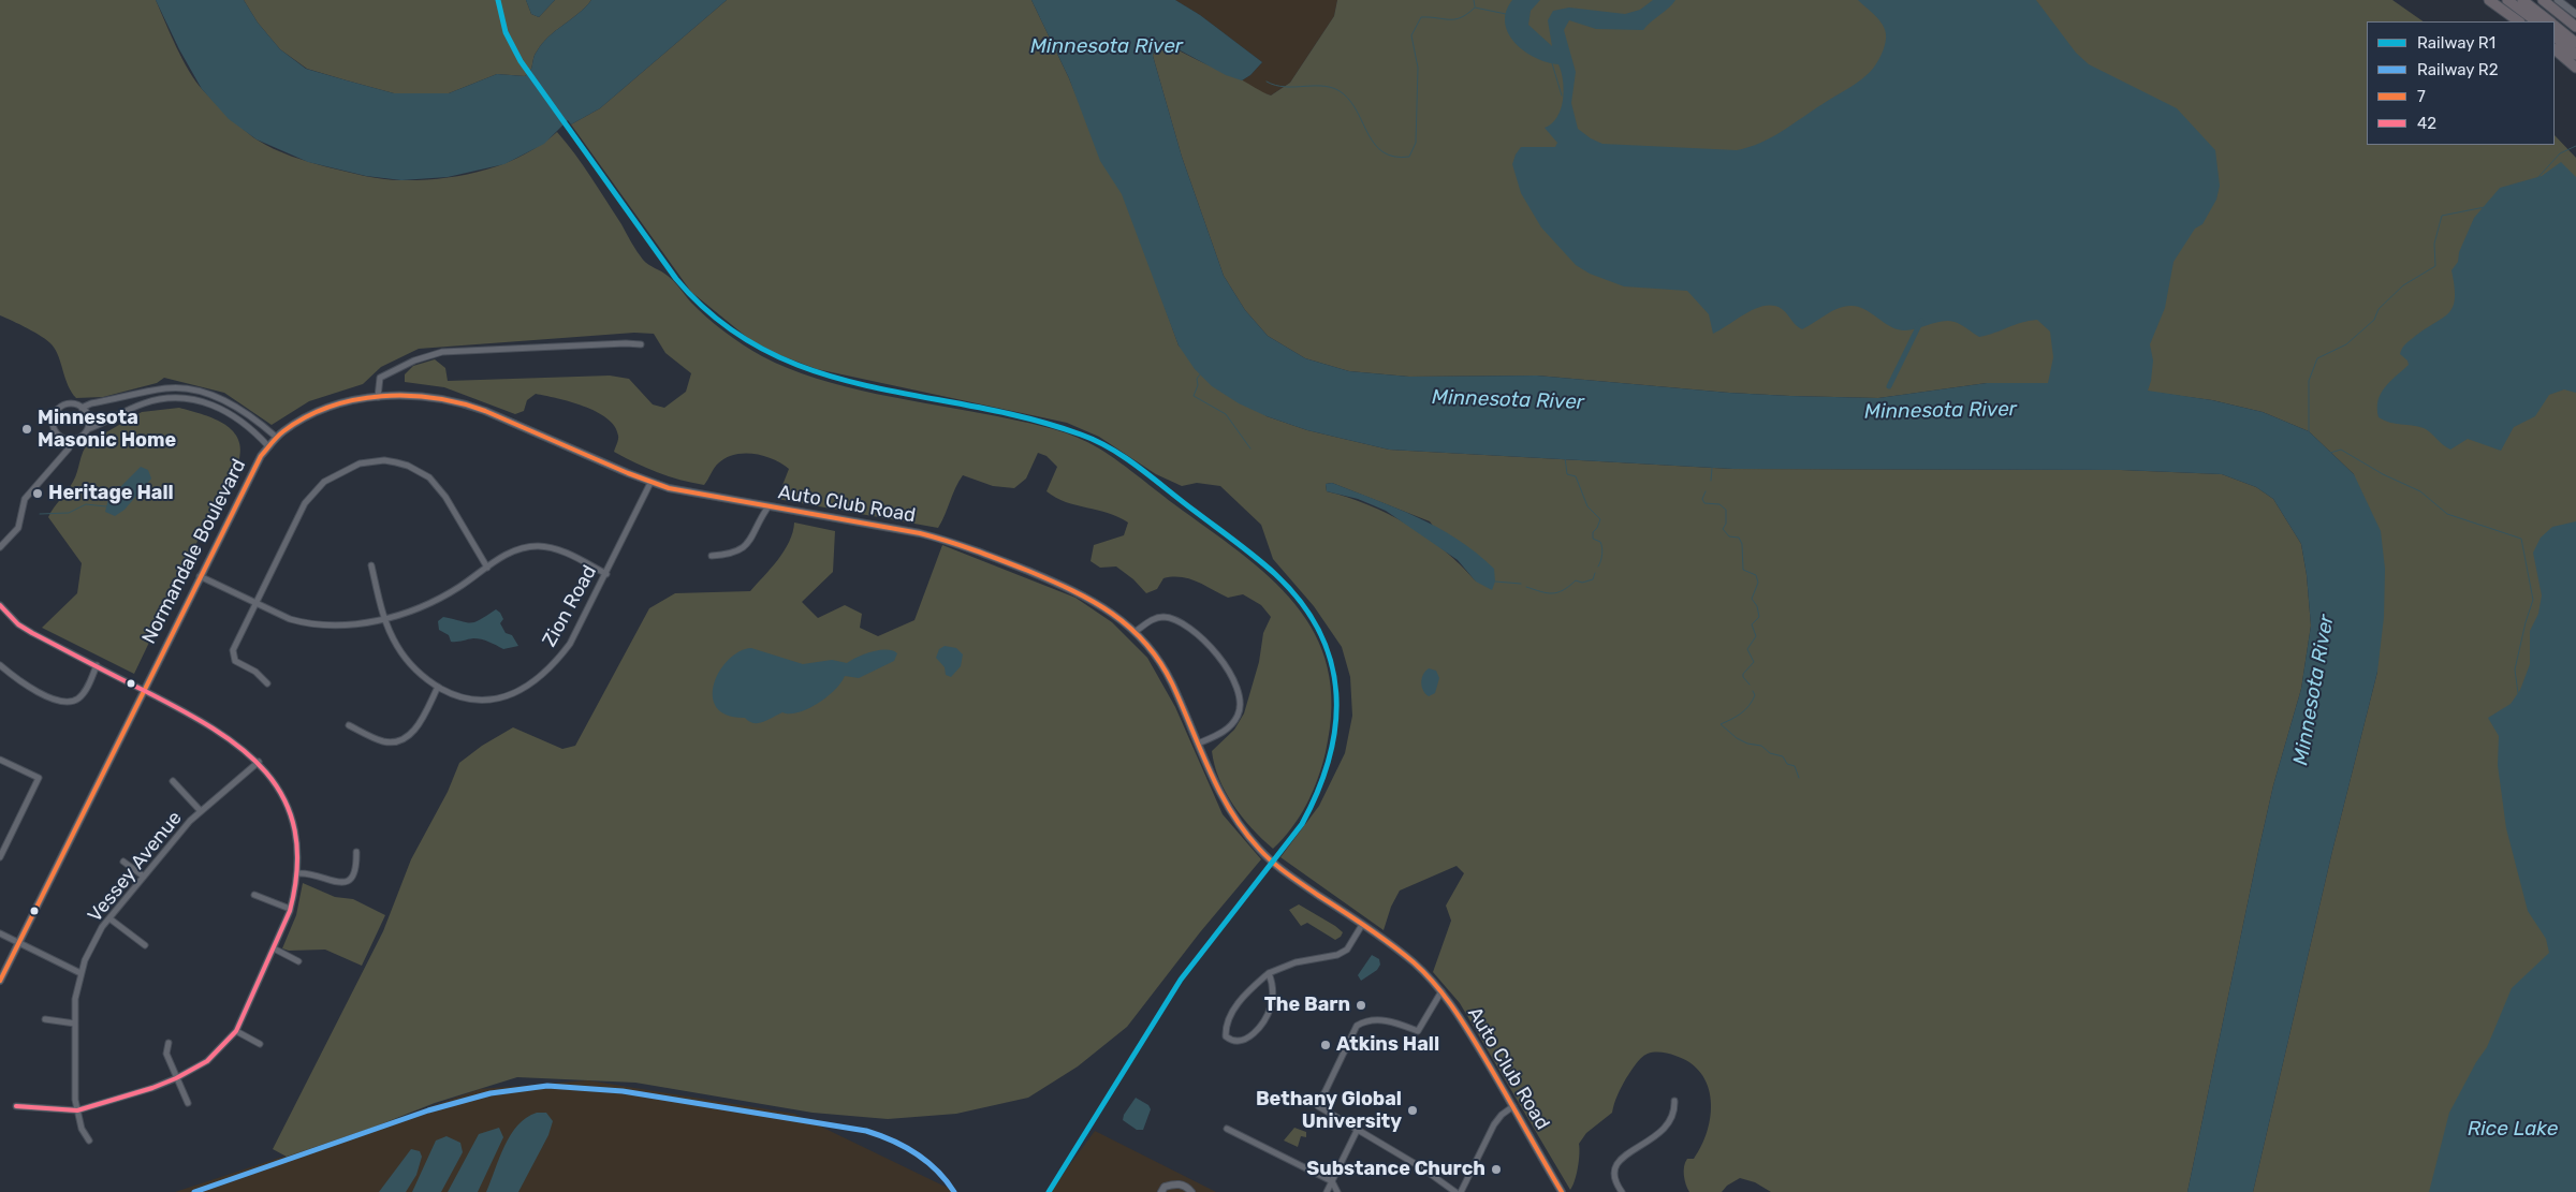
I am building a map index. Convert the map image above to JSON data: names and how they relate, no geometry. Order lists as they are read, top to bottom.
{
  "streets": {
    "street": [
      "Auto Club Road",
      "Normandale Boulevard",
      "Zion Road",
      "Vessey Avenue"
    ]
  },
  "crossings": [
    ["Auto Club Road", "Normandale Boulevard"],
    ["Auto Club Road", "Zion Road"]
  ],
  "water": ["Minnesota River", "Rice Lake"],
  "places": [
    "Minnesota Masonic Home",
    "Heritage Hall",
    "The Barn",
    "Atkins Hall",
    "Bethany Global University",
    "Substance Church"
  ],
  "lines": [
    "rail line R1",
    "transit line 7",
    "transit line 42",
    "rail line R2"
  ],
  "legend": [
    "Railway R1",
    "Railway R2",
    "7",
    "42"
  ]
}
